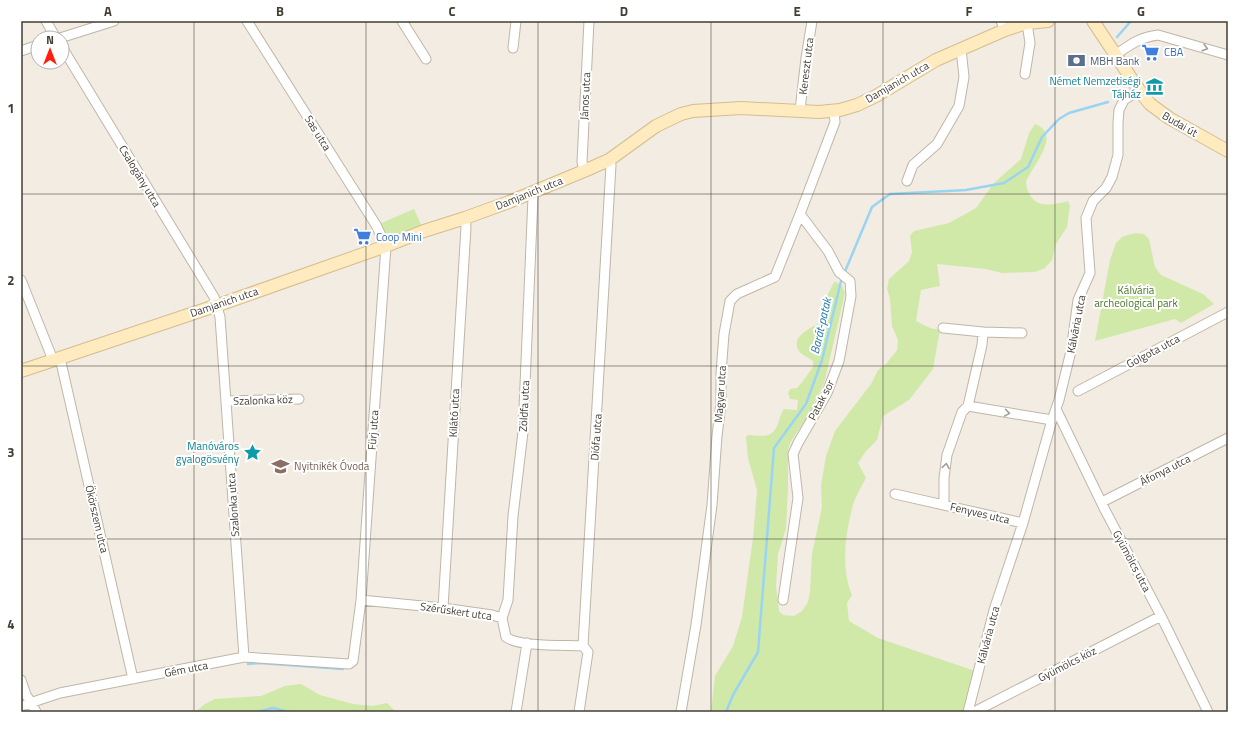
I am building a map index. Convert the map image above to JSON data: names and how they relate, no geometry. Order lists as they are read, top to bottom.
{
  "streets": {
    "main road": ["Damjanich utca", "Budai út"],
    "street": [
      "Kereszt utca",
      "János utca",
      "Sas utca",
      "Csalogány utca",
      "Kálvária utca",
      "Golgota utca",
      "Magyar utca",
      "Szalonka köz",
      "Patak sor",
      "Zöldfa utca",
      "Kilátó utca",
      "Fürj utca",
      "Diófa utca",
      "Áfonya utca",
      "Szalonka utca",
      "Fenyves utca",
      "Ökörszem utca",
      "Gyümölcs utca",
      "Szérűskert utca",
      "Gyümölcs köz",
      "Gém utca"
    ]
  },
  "crossings": [
    ["Kereszt utca", "Damjanich utca"],
    ["Damjanich utca", "János utca"],
    ["Damjanich utca", "Sas utca"],
    ["Damjanich utca", "Csalogány utca"],
    ["Damjanich utca", "Magyar utca"],
    ["Damjanich utca", "Zöldfa utca"],
    ["Damjanich utca", "Kilátó utca"],
    ["Damjanich utca", "Fürj utca"],
    ["Damjanich utca", "Diófa utca"],
    ["Damjanich utca", "Szalonka utca"],
    ["Damjanich utca", "Ökörszem utca"],
    ["Budai út", "Kálvária utca"],
    ["Sas utca", "Fürj utca"],
    ["Csalogány utca", "Szalonka utca"],
    ["Kálvária utca", "Fenyves utca"],
    ["Kálvária utca", "Gyümölcs utca"],
    ["Magyar utca", "Patak sor"],
    ["Szalonka köz", "Szalonka utca"],
    ["Zöldfa utca", "Szérűskert utca"],
    ["Kilátó utca", "Szérűskert utca"],
    ["Fürj utca", "Szérűskert utca"],
    ["Fürj utca", "Gém utca"],
    ["Diófa utca", "Szérűskert utca"],
    ["Áfonya utca", "Gyümölcs utca"],
    ["Szalonka utca", "Gém utca"],
    ["Ökörszem utca", "Gém utca"],
    ["Gyümölcs utca", "Gyümölcs köz"]
  ],
  "one_way": ["Fenyves utca"],
  "water": ["Barát-patak"],
  "parks": ["Kálvária archeological park"],
  "places": {
    "supermarket": ["CBA", "Coop Mini"],
    "bank": ["MBH Bank"],
    "museum": ["Német Nemzetiségi Tájház"],
    "place": ["Manóváros gyalogösvény"],
    "school or university": ["Nyitnikék Óvoda"]
  },
  "north": "top",
  "grid": {
    "columns": [
      "A",
      "B",
      "C",
      "D",
      "E",
      "F",
      "G"
    ],
    "rows": [
      "1",
      "2",
      "3",
      "4"
    ]
  }
}
